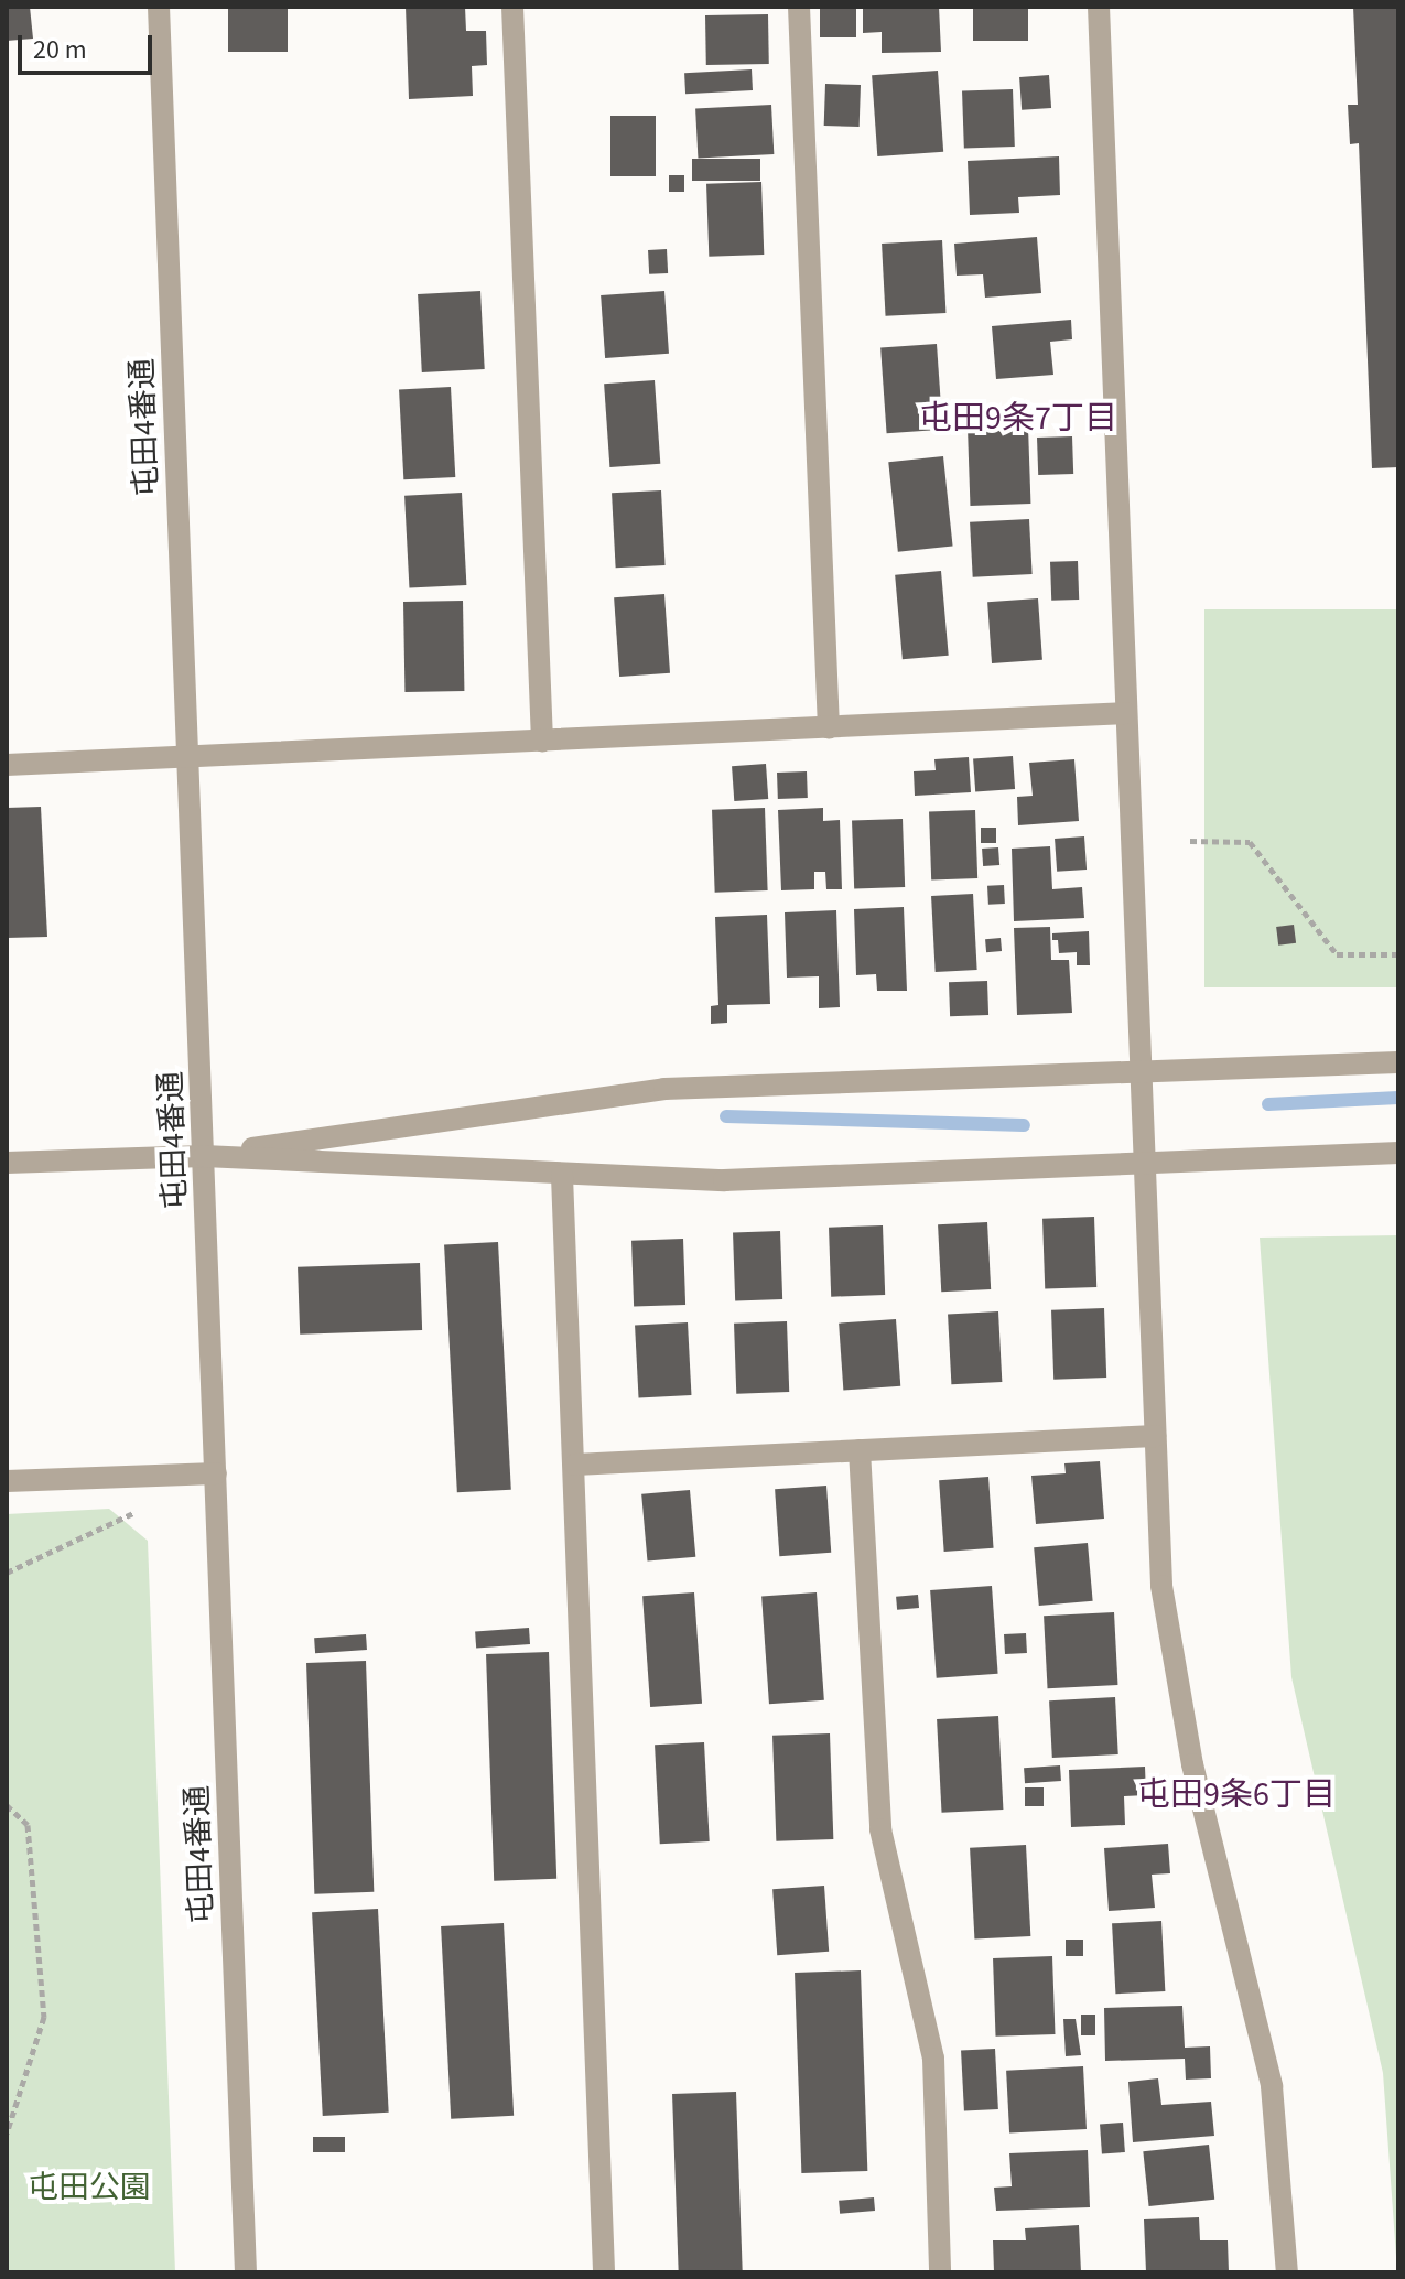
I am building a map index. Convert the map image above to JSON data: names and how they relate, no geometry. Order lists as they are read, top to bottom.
{
  "streets": {
    "street": ["屯田4番通"]
  },
  "districts": ["屯田9条7丁目", "屯田9条6丁目"],
  "parks": ["屯田公園"],
  "scale_bar": "20 m"
}
